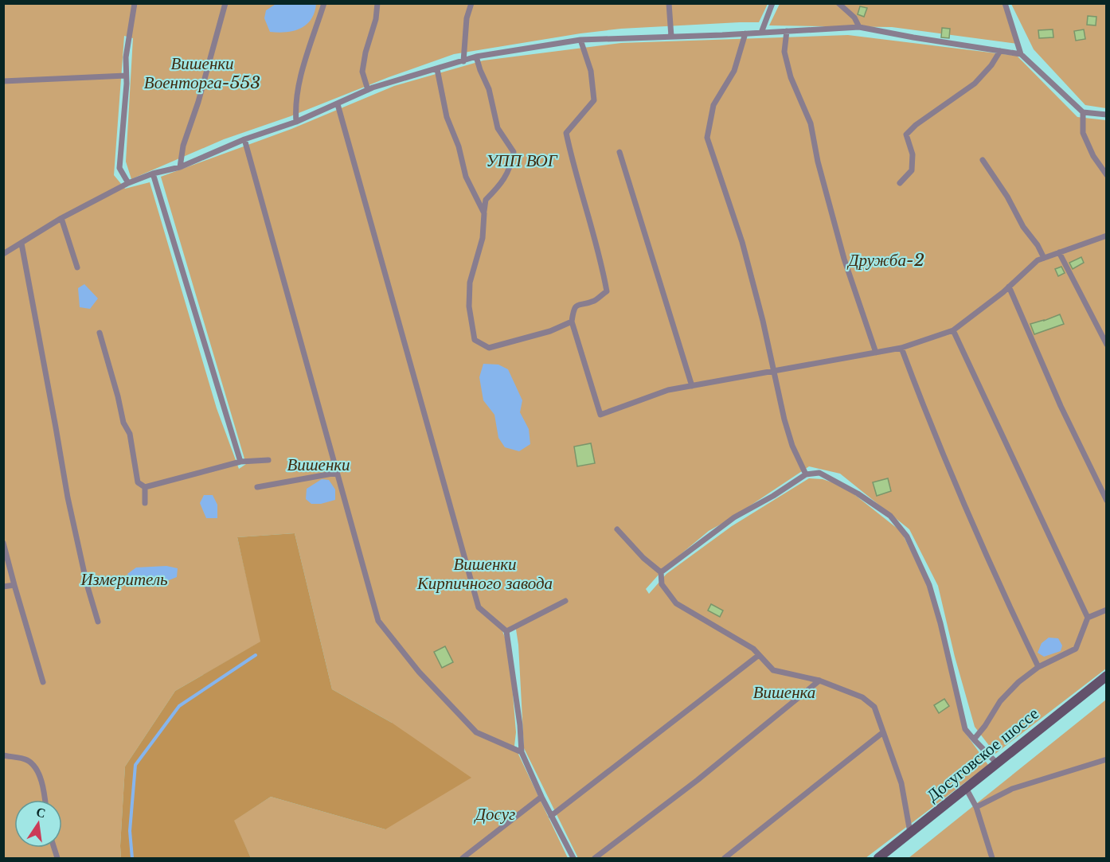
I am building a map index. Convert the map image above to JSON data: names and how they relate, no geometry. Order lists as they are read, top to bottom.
{
  "streets": {
    "main road": ["Досуговское шоссе"]
  },
  "parks": [
    "Вишенки Военторга-553",
    "УПП ВОГ",
    "Дружба-2",
    "Вишенки",
    "Вишенки Кирпичного завода",
    "Измеритель",
    "Вишенка",
    "Досуг"
  ],
  "north": "top"
}
